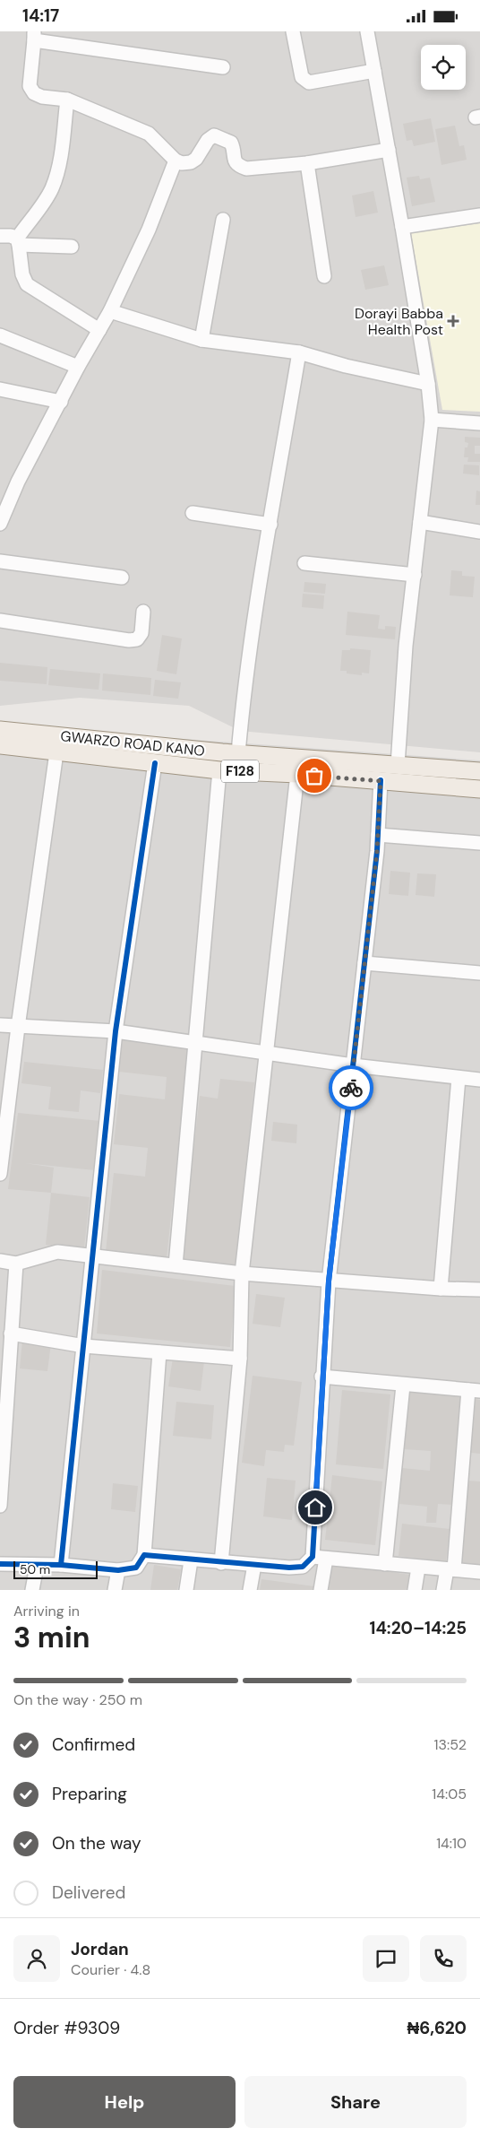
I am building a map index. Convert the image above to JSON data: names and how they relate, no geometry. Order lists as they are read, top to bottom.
{
  "streets": {
    "main road": ["GWARZO ROAD KANO", "F128"]
  },
  "places": {
    "health": ["Dorayi Babba Health Post"]
  },
  "scale_bar": "50 m",
  "page": {
    "status": "14:17",
    "scale": "50 m",
    "heading": ["3 min", "Arriving in", "14:20–14:25"],
    "panel": [
      "Jordan",
      "Courier · 4.8",
      "Order #9309",
      "₦6,620"
    ],
    "bar": "On the way · 250 m",
    "list": [
      ["Confirmed", "13:52"],
      ["Preparing", "14:05"],
      ["On the way", "14:10"],
      "Delivered"
    ],
    "buttons": ["Help", "Share"]
  }
}
